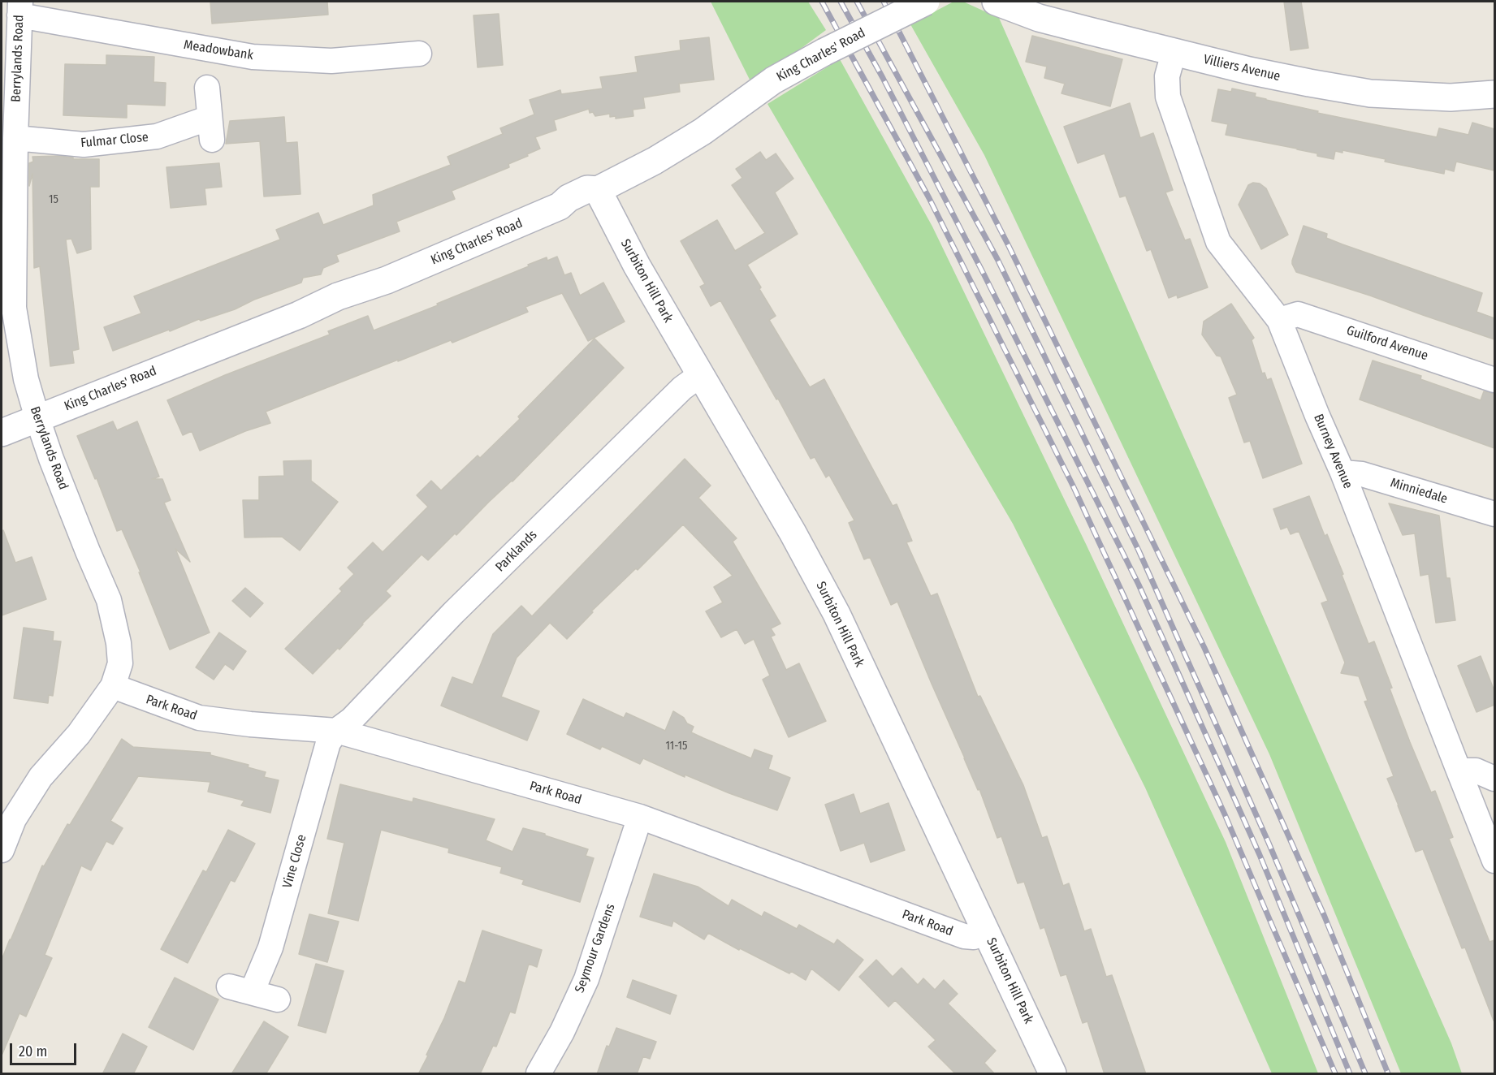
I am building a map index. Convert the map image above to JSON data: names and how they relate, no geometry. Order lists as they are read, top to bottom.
{
  "streets": {
    "street": [
      "Meadowbank",
      "King Charles' Road",
      "Berrylands Road",
      "Villiers Avenue",
      "Fulmar Close",
      "Surbiton Hill Park",
      "Guilford Avenue",
      "Burney Avenue",
      "Minniedale",
      "Parklands",
      "Park Road",
      "Vine Close",
      "Seymour Gardens"
    ]
  },
  "crossings": [
    ["Meadowbank", "Berrylands Road"],
    ["King Charles' Road", "Berrylands Road"],
    ["King Charles' Road", "Surbiton Hill Park"],
    ["Berrylands Road", "Fulmar Close"],
    ["Berrylands Road", "Park Road"],
    ["Villiers Avenue", "Burney Avenue"],
    ["Surbiton Hill Park", "Parklands"],
    ["Surbiton Hill Park", "Park Road"],
    ["Guilford Avenue", "Burney Avenue"],
    ["Burney Avenue", "Minniedale"],
    ["Parklands", "Park Road"],
    ["Parklands", "Vine Close"],
    ["Park Road", "Vine Close"],
    ["Park Road", "Seymour Gardens"]
  ],
  "house_numbers": ["15", "11-15"],
  "scale_bar": "20 m"
}
